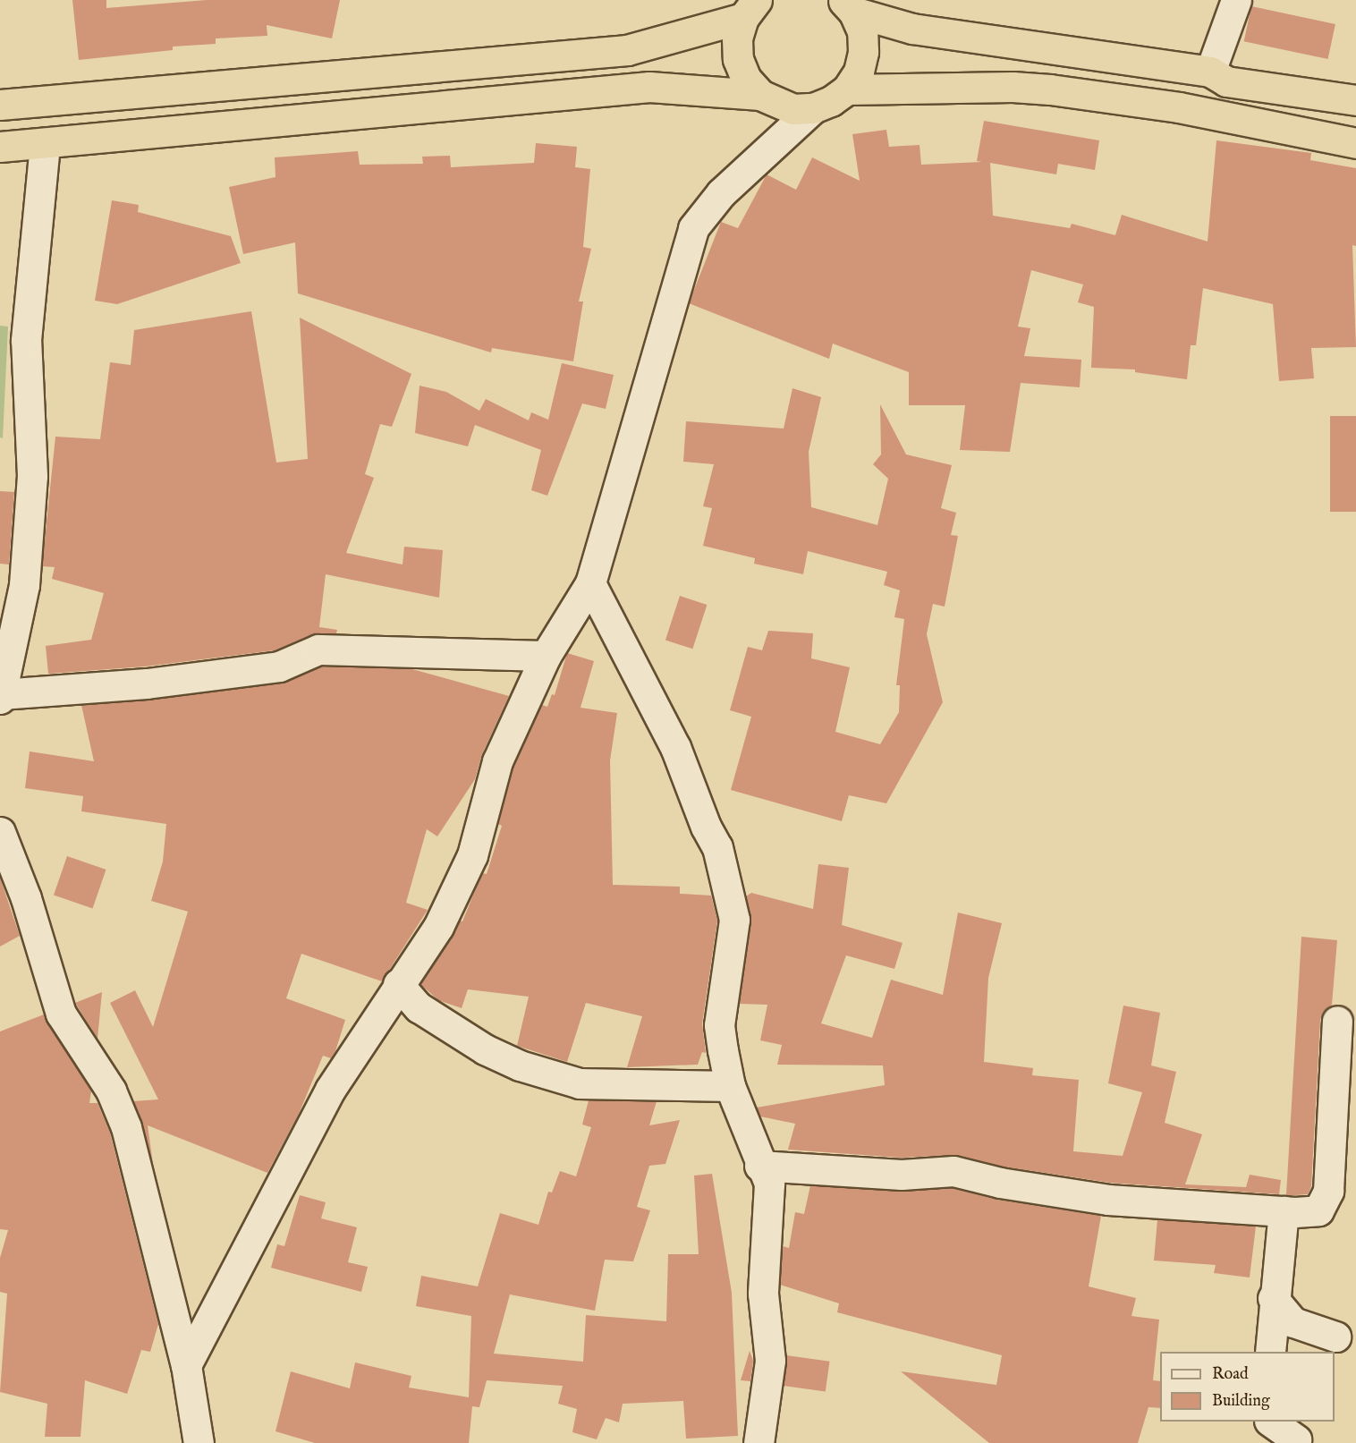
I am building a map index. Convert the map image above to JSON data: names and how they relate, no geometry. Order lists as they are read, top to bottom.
{
  "legend": ["Road", "Building"]
}
